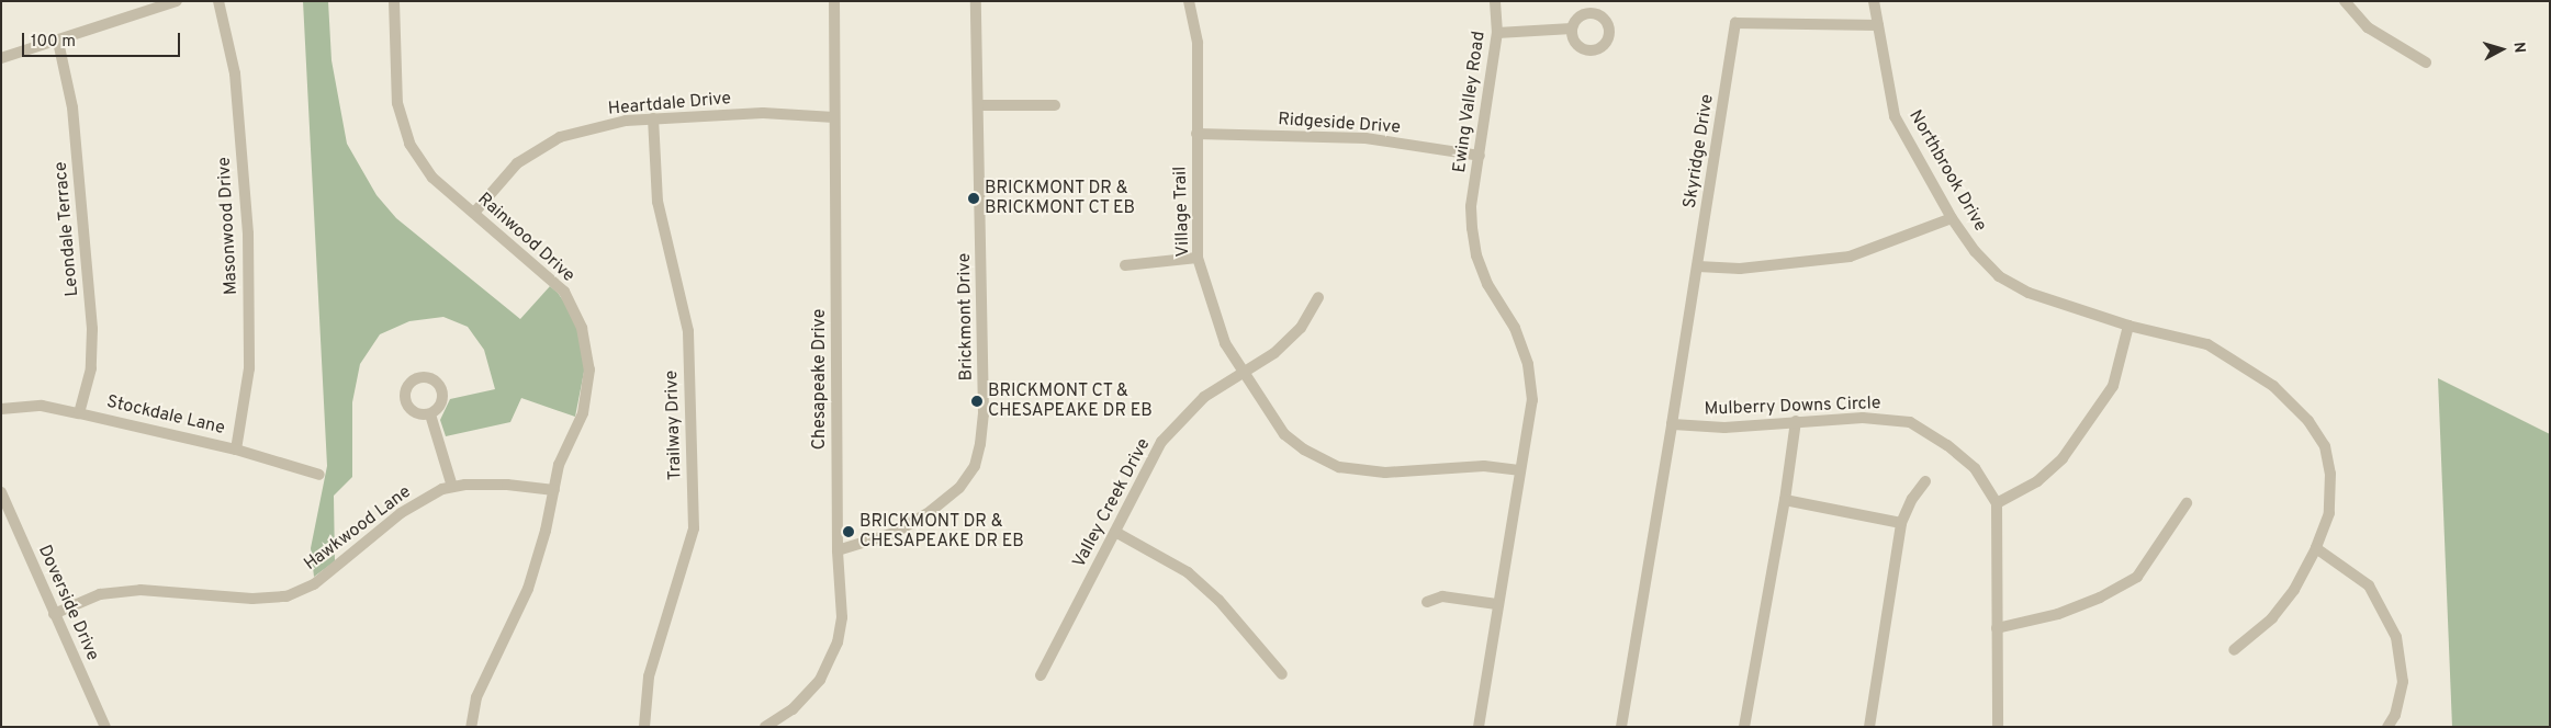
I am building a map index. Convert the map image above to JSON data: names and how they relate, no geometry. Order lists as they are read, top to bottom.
{
  "streets": {
    "street": [
      "Ewing Valley Road",
      "Heartdale Drive",
      "Ridgeside Drive",
      "Skyridge Drive",
      "Northbrook Drive",
      "Village Trail",
      "Masonwood Drive",
      "Leondale Terrace",
      "Rainwood Drive",
      "Brickmont Drive",
      "Chesapeake Drive",
      "Mulberry Downs Circle",
      "Stockdale Lane",
      "Trailway Drive",
      "Valley Creek Drive",
      "Hawkwood Lane",
      "Doverside Drive"
    ]
  },
  "crossings": [
    ["Ewing Valley Road", "Ridgeside Drive"],
    ["Ewing Valley Road", "Village Trail"],
    ["Heartdale Drive", "Rainwood Drive"],
    ["Heartdale Drive", "Chesapeake Drive"],
    ["Heartdale Drive", "Trailway Drive"],
    ["Ridgeside Drive", "Village Trail"],
    ["Skyridge Drive", "Northbrook Drive"],
    ["Skyridge Drive", "Mulberry Downs Circle"],
    ["Village Trail", "Valley Creek Drive"],
    ["Masonwood Drive", "Stockdale Lane"],
    ["Leondale Terrace", "Stockdale Lane"],
    ["Rainwood Drive", "Hawkwood Lane"],
    ["Brickmont Drive", "Chesapeake Drive"],
    ["Hawkwood Lane", "Doverside Drive"]
  ],
  "places": ["BRICKMONT DR & BRICKMONT CT EB", "BRICKMONT CT & CHESAPEAKE DR EB", "BRICKMONT DR & CHESAPEAKE DR EB"],
  "scale_bar": "100 m",
  "north": "right"
}
